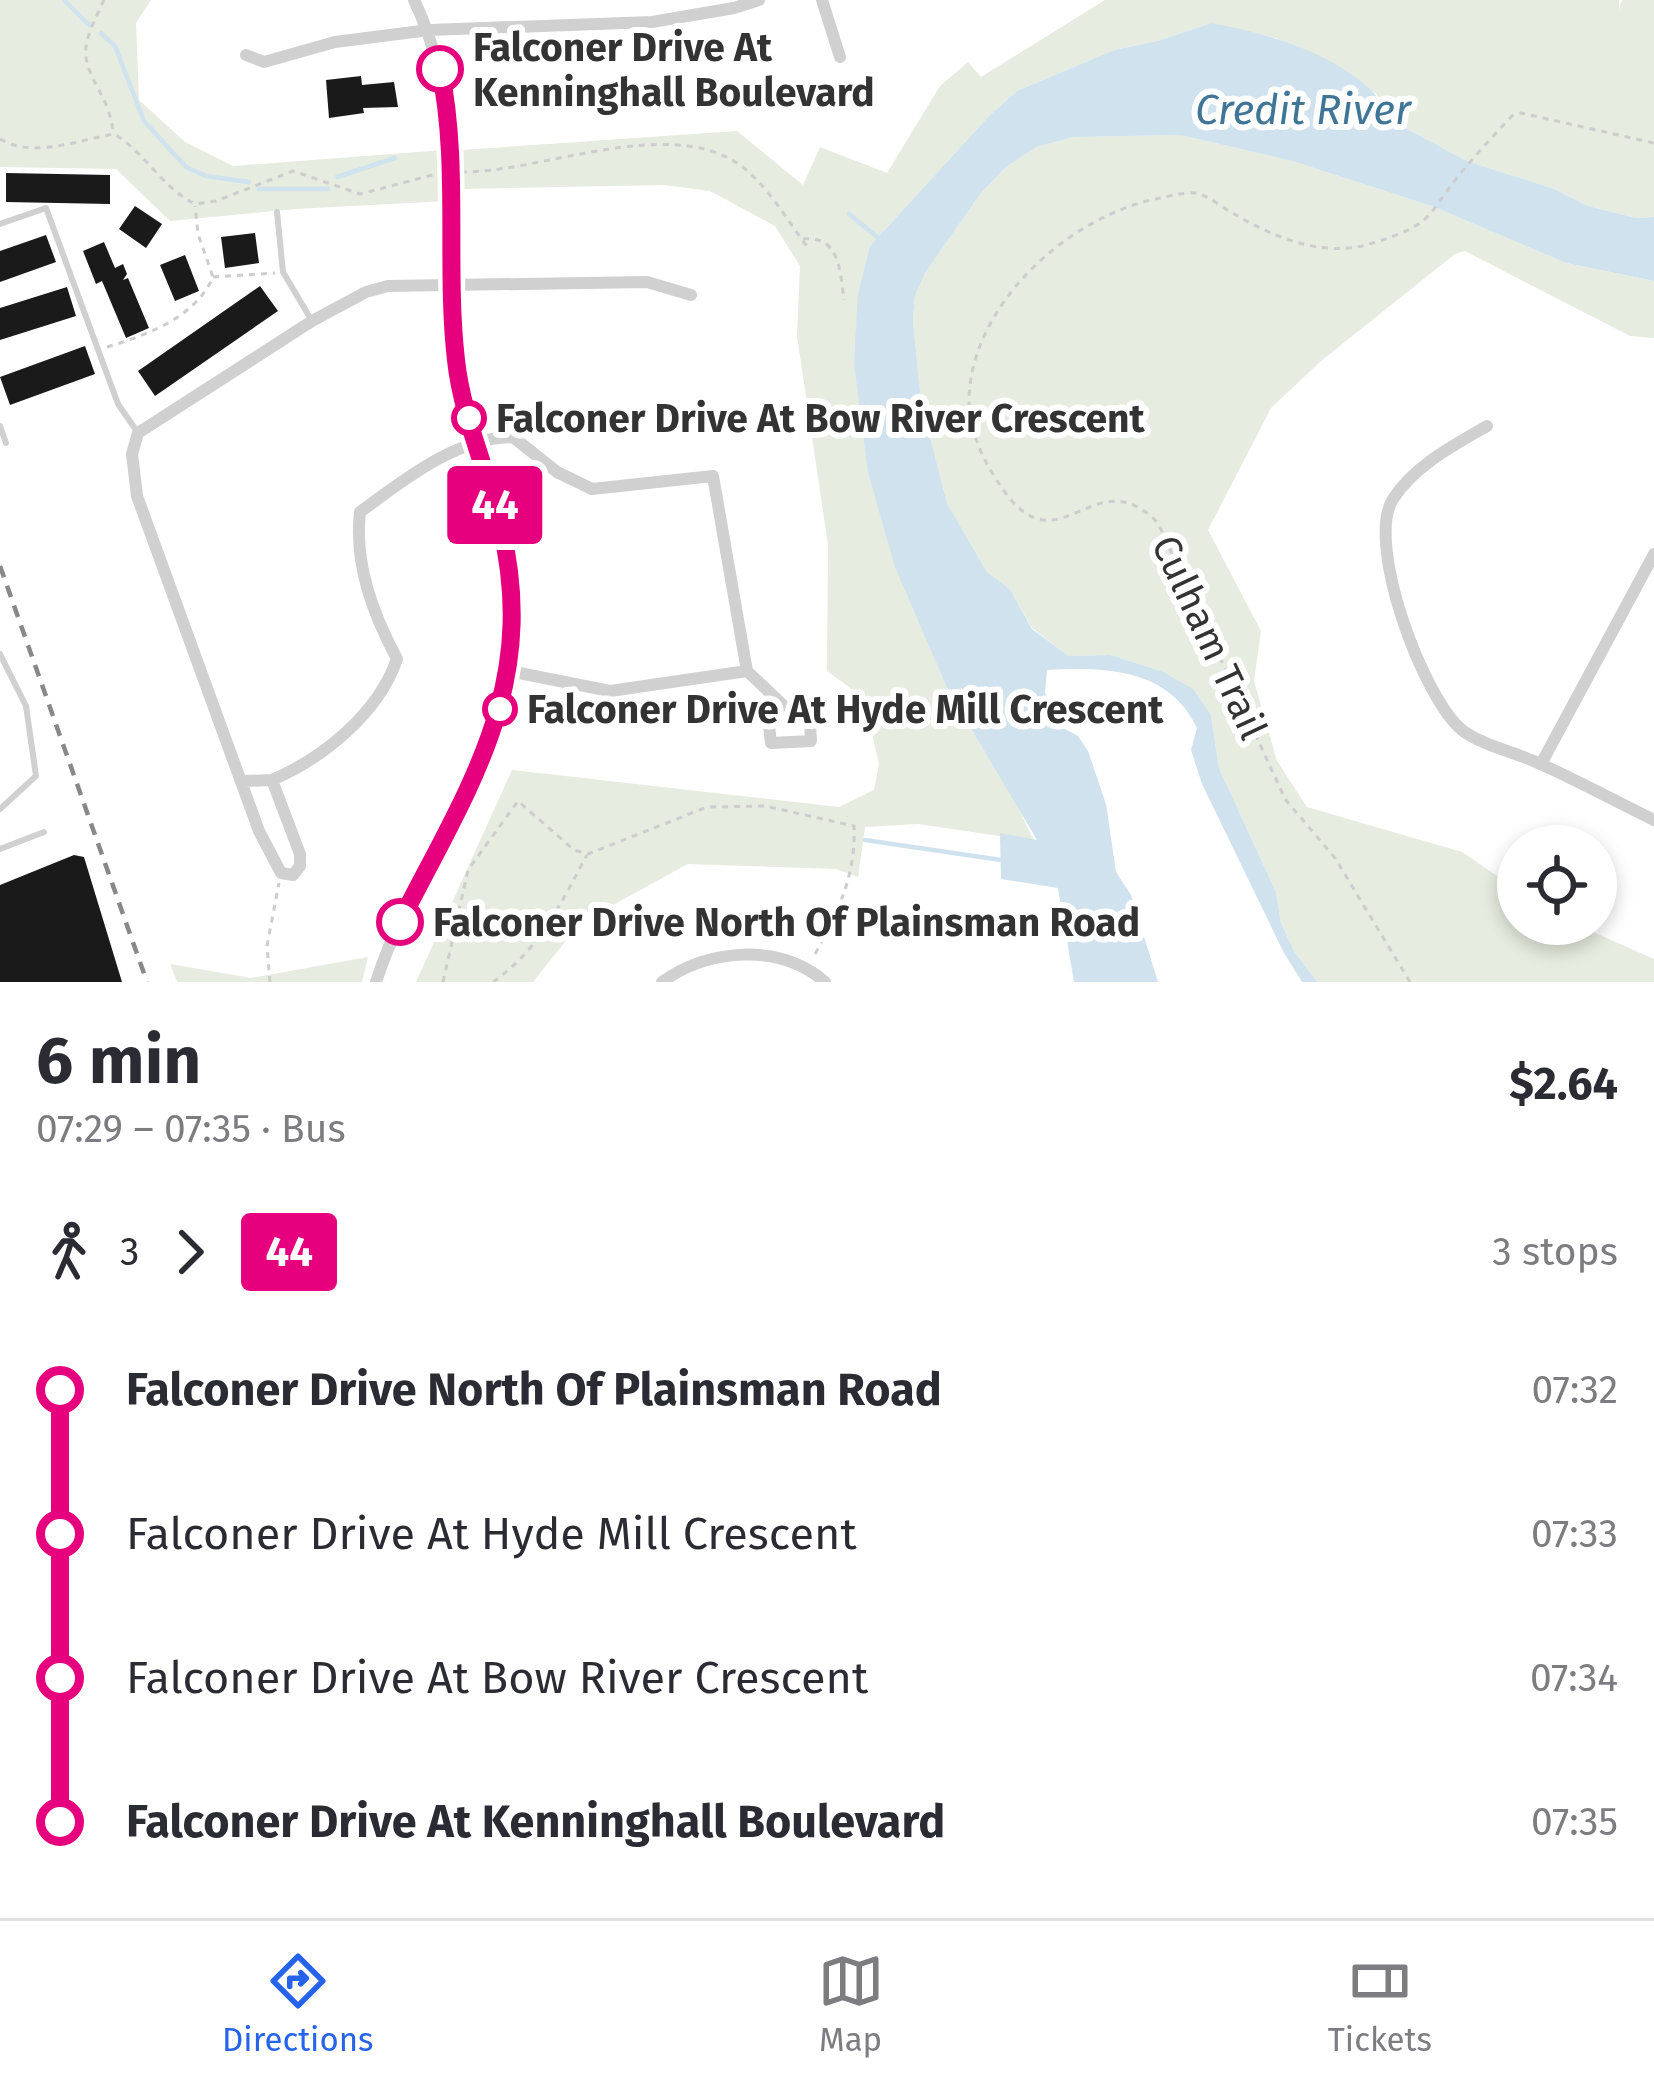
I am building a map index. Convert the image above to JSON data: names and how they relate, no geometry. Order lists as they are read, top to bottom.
{
  "streets": {
    "path": ["Culham Trail"]
  },
  "water": ["Credit River"],
  "places": [
    "Falconer Drive At Kenninghall Boulevard",
    "Falconer Drive At Bow River Crescent",
    "Falconer Drive At Hyde Mill Crescent",
    "Falconer Drive North Of Plainsman Road"
  ],
  "lines": ["bus line 44"],
  "page": {
    "on_map": "44",
    "heading": ["6 min", "07:29 – 07:35 · Bus", "$2.64"],
    "legs": ["3", "44", "3 stops"],
    "list": [
      {
        "name": "Falconer Drive North Of Plainsman Road",
        "value": "07:32"
      },
      {
        "name": "Falconer Drive At Hyde Mill Crescent",
        "value": "07:33"
      },
      {
        "name": "Falconer Drive At Bow River Crescent",
        "value": "07:34"
      },
      {
        "name": "Falconer Drive At Kenninghall Boulevard",
        "value": "07:35"
      }
    ],
    "tabs": ["Directions", "Map", "Tickets"]
  }
}
